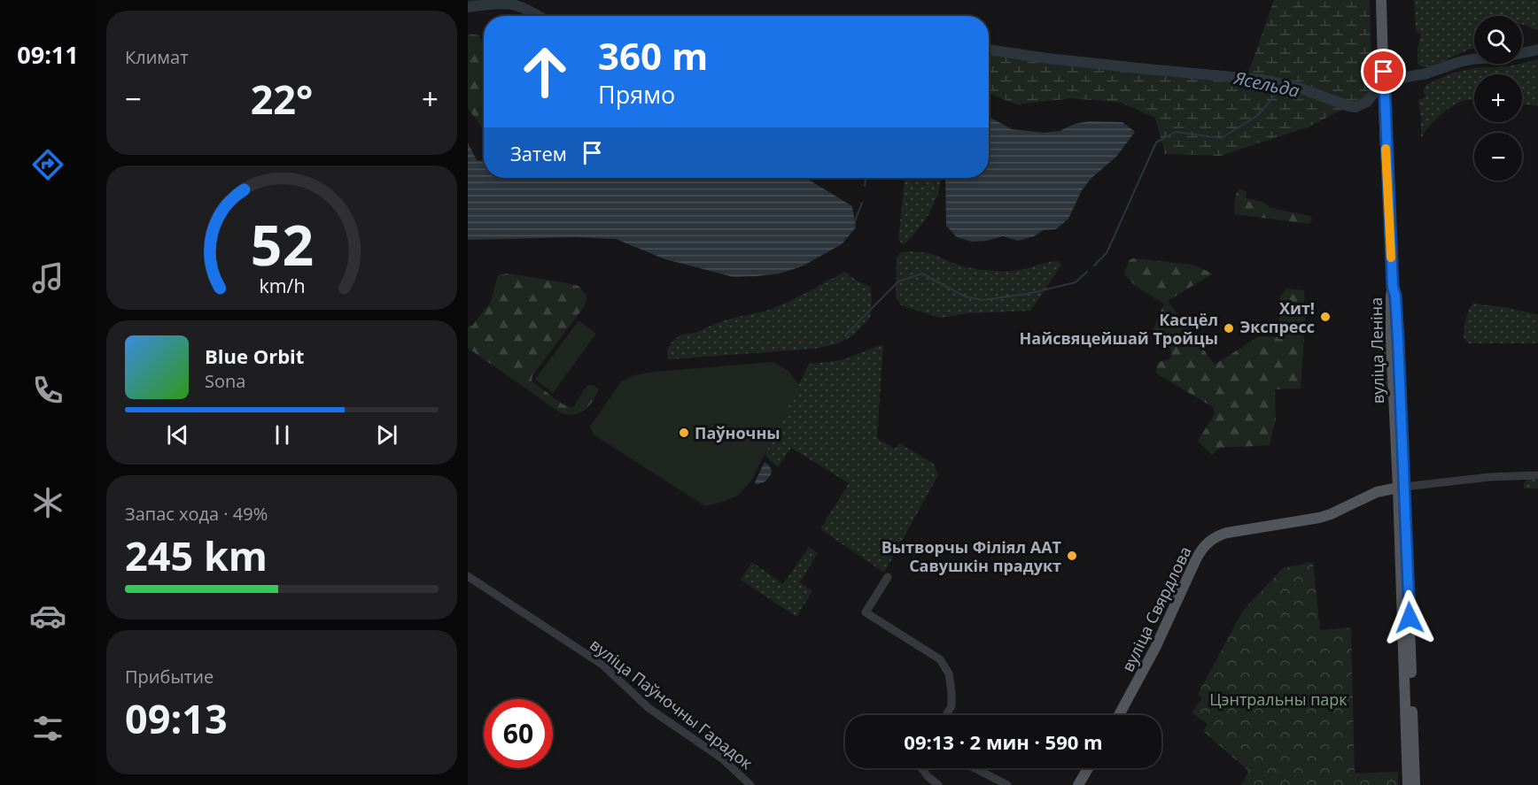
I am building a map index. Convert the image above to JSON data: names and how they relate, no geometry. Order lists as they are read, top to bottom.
{
  "streets": {
    "main road": ["вуліца Леніна", "вуліца Свярдлова"],
    "street": ["вуліца Паўночны Гарадок"]
  },
  "crossings": [
    ["вуліца Леніна", "вуліца Свярдлова"]
  ],
  "water": ["Ясельда"],
  "parks": ["Цэнтральны парк"],
  "places": [
    "Хит! Экспресс",
    "Касцёл Найсвяцейшай Тройцы",
    "Паўночны",
    "Вытворчы Філіял ААТ Савушкін прадукт"
  ],
  "page": {
    "tabs": "09:11",
    "tile": [
      "Климат",
      ["Запас хода · 49%", "245 km"],
      ["Прибытие", "09:13"]
    ],
    "map_buttons": ["+", "−"],
    "turn": ["360 m", "Прямо"],
    "heat": ["−", "22°", "+"],
    "then": "Затем",
    "song": ["Blue Orbit", "Sona"],
    "limit": "60",
    "trip": "09:13 · 2 мин · 590 m",
    "gauge": ["52", "km/h"]
  }
}
